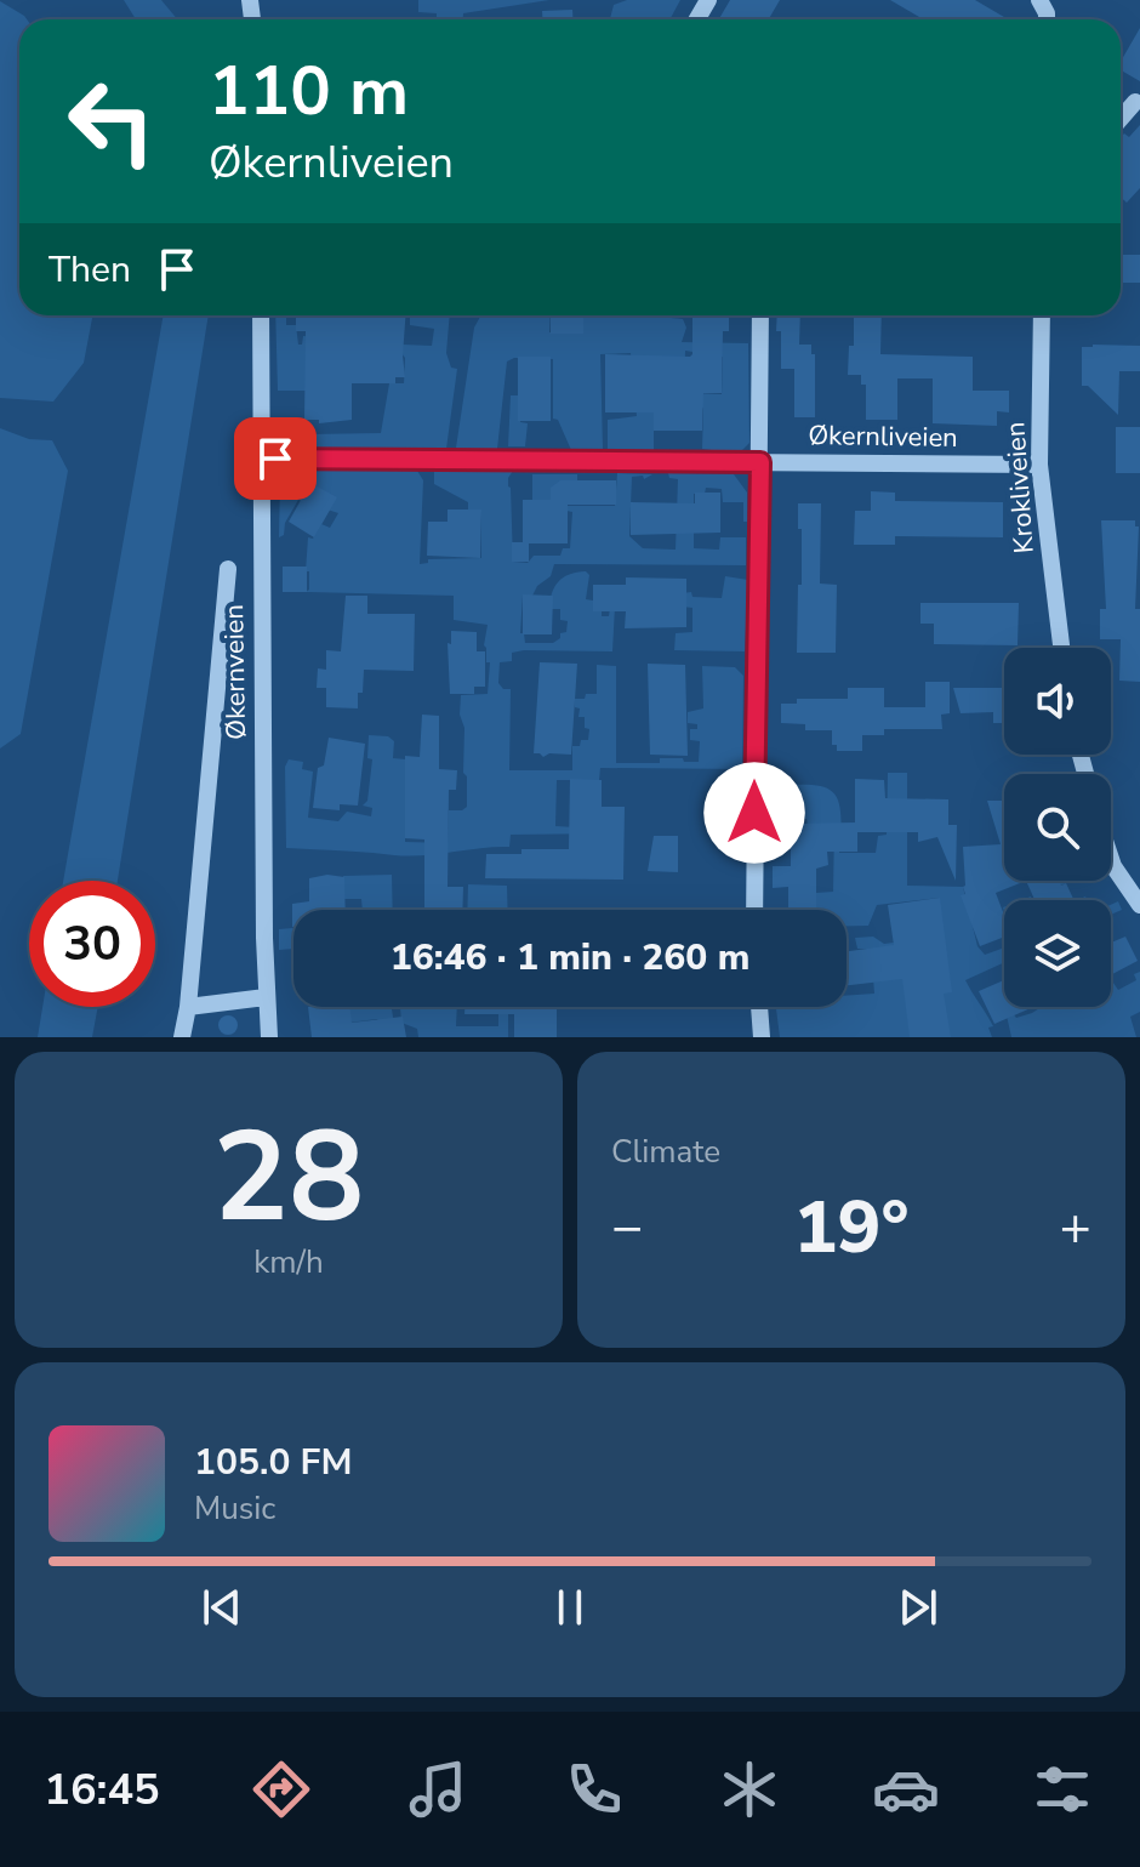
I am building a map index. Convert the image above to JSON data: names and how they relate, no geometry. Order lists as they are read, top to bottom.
{
  "streets": {
    "street": ["Økernliveien", "Krokliveien", "Økernveien"]
  },
  "crossings": [
    ["Økernliveien", "Krokliveien"],
    ["Økernliveien", "Økernveien"]
  ],
  "page": {
    "turn": ["110 m", "Økernliveien"],
    "then": "Then",
    "limit": "30",
    "trip": "16:46 · 1 min · 260 m",
    "tile": [
      ["28", "km/h"],
      "Climate"
    ],
    "heat": ["−", "19°", "+"],
    "song": ["105.0 FM", "Music"],
    "tabs": "16:45"
  }
}
